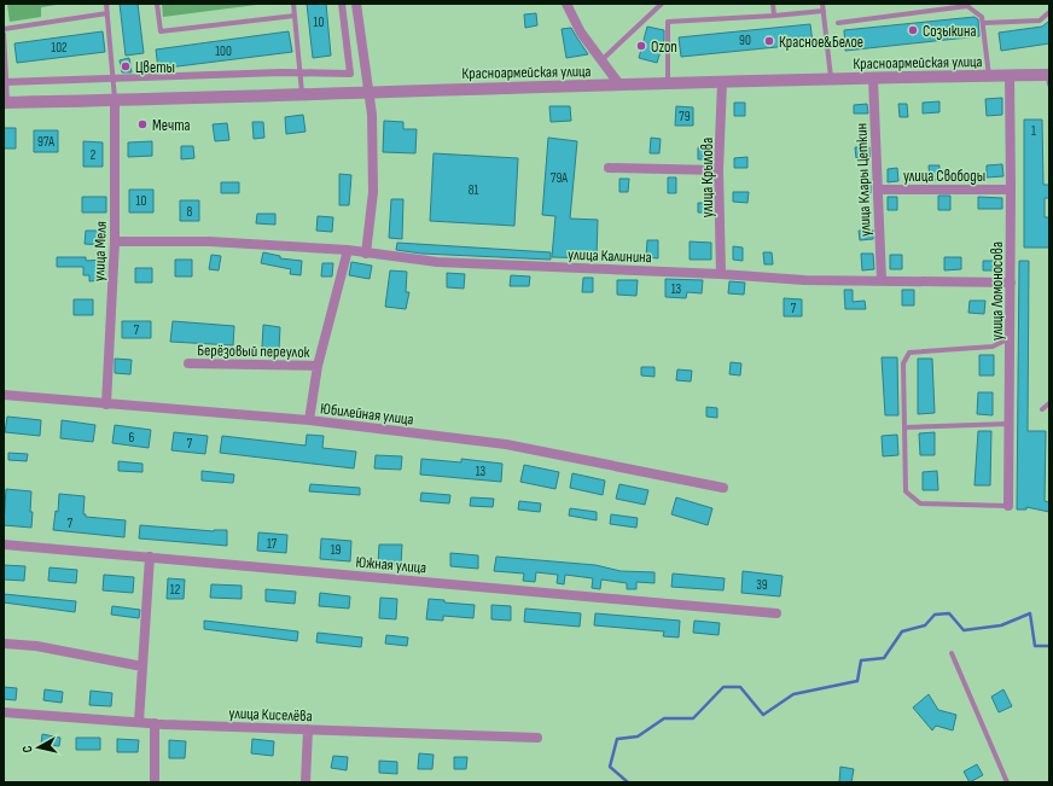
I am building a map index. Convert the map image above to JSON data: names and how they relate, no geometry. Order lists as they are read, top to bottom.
{
  "streets": {
    "street": [
      "Красноармейская улица",
      "улица Свободы",
      "улица Крылова",
      "улица Клары Цеткин",
      "улица Меля",
      "улица Калинина",
      "улица Ломоносова",
      "Берёзовый переулок",
      "Юбилейная улица",
      "Южная улица",
      "улица Киселёва"
    ]
  },
  "crossings": [
    ["Красноармейская улица", "улица Крылова"],
    ["Красноармейская улица", "улица Клары Цеткин"],
    ["Красноармейская улица", "улица Меля"],
    ["Красноармейская улица", "улица Ломоносова"],
    ["улица Свободы", "улица Клары Цеткин"],
    ["улица Свободы", "улица Ломоносова"],
    ["улица Крылова", "улица Калинина"],
    ["улица Клары Цеткин", "улица Калинина"],
    ["улица Меля", "улица Калинина"],
    ["улица Меля", "Юбилейная улица"],
    ["улица Калинина", "улица Ломоносова"]
  ],
  "places": [
    "Созыкина",
    "Красное&Белое",
    "Ozon",
    "Цветы",
    "Мечта"
  ],
  "house_numbers": [
    "10",
    "90",
    "102",
    "100",
    "79",
    "1",
    "97А",
    "2",
    "79А",
    "81",
    "10",
    "8",
    "13",
    "7",
    "7",
    "6",
    "7",
    "13",
    "7",
    "17",
    "19",
    "39",
    "12"
  ],
  "north": "left"
}
